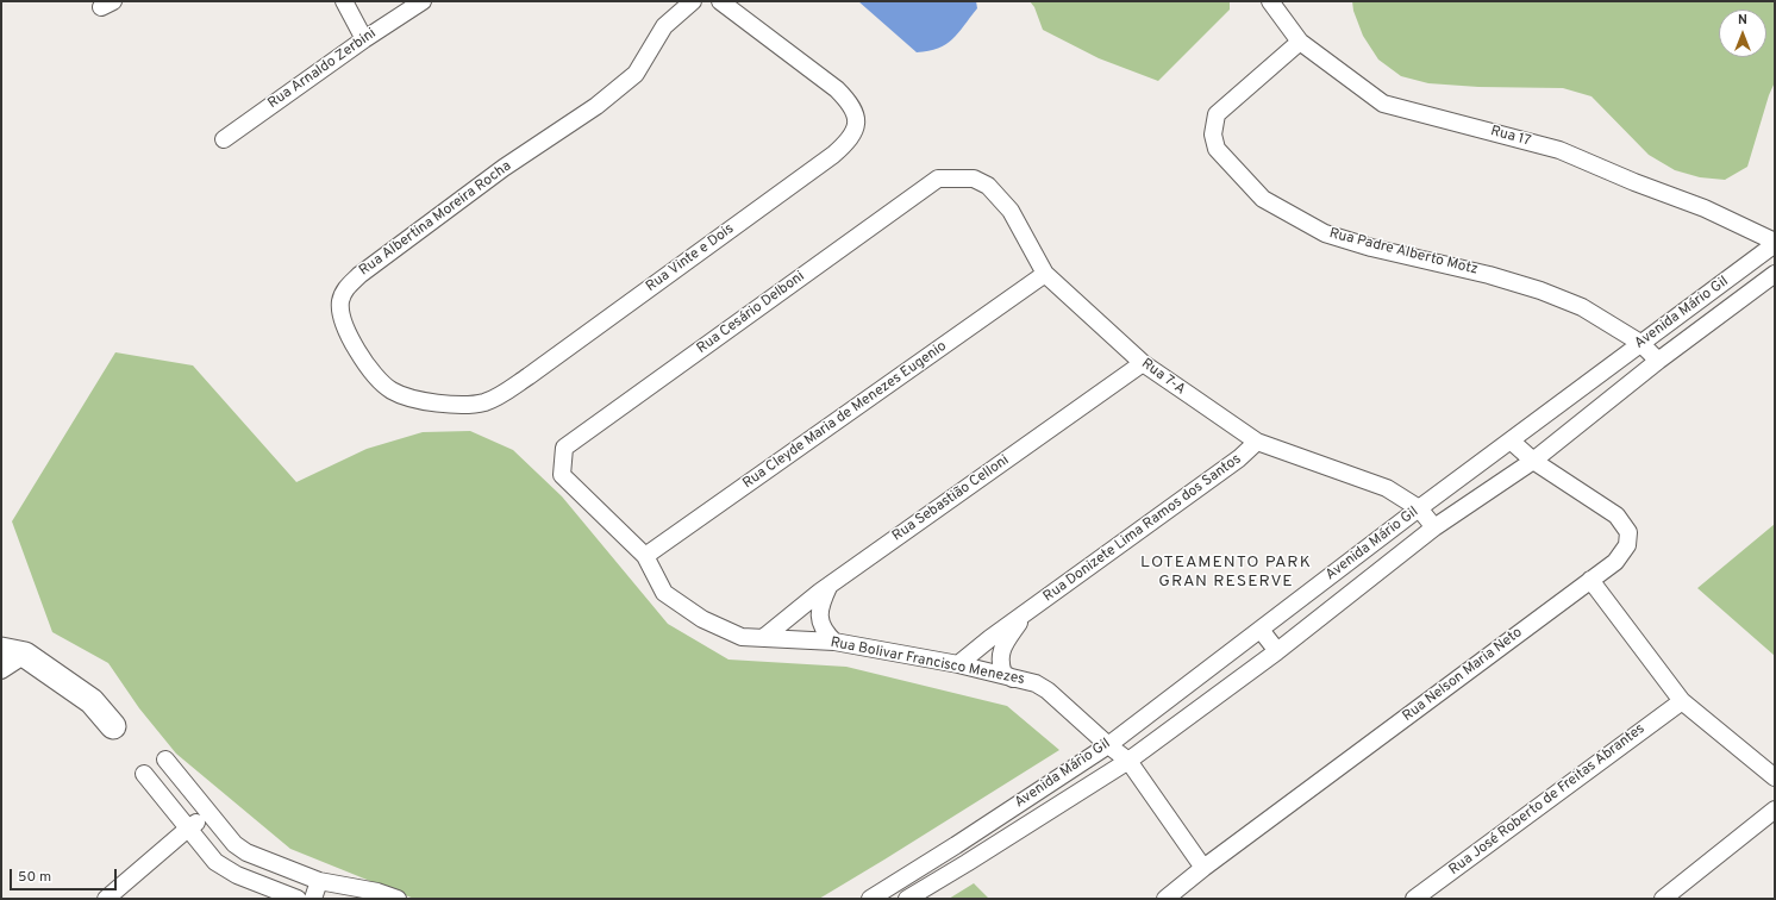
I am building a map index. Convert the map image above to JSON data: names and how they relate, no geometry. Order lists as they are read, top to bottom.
{
  "streets": {
    "street": [
      "Rua Arnaldo Zerbini",
      "Rua 17",
      "Rua Albertina Moreira Rocha",
      "Rua Padre Alberto Motz",
      "Rua Vinte e Dois",
      "Rua Cesário Delboni",
      "Avenida Mário Gil",
      "Rua 7-A",
      "Rua Cleyde Maria de Menezes Eugenio",
      "Rua Sebastião Celloni",
      "Rua Donizete Lima Ramos dos Santos",
      "Rua Bolivar Francisco Menezes",
      "Rua Nelson Maria Neto",
      "Rua José Roberto de Freitas Abrantes"
    ]
  },
  "crossings": [
    ["Rua 17", "Rua Padre Alberto Motz"],
    ["Rua 17", "Avenida Mário Gil"],
    ["Rua Albertina Moreira Rocha", "Rua Vinte e Dois"],
    ["Rua Padre Alberto Motz", "Avenida Mário Gil"],
    ["Rua Cesário Delboni", "Rua 7-A"],
    ["Rua Cesário Delboni", "Rua Bolivar Francisco Menezes"],
    ["Avenida Mário Gil", "Rua 7-A"],
    ["Avenida Mário Gil", "Rua Bolivar Francisco Menezes"],
    ["Avenida Mário Gil", "Rua Nelson Maria Neto"],
    ["Rua 7-A", "Rua Cleyde Maria de Menezes Eugenio"],
    ["Rua 7-A", "Rua Sebastião Celloni"],
    ["Rua 7-A", "Rua Donizete Lima Ramos dos Santos"],
    ["Rua Cleyde Maria de Menezes Eugenio", "Rua Bolivar Francisco Menezes"],
    ["Rua Sebastião Celloni", "Rua Bolivar Francisco Menezes"],
    ["Rua Donizete Lima Ramos dos Santos", "Rua Bolivar Francisco Menezes"],
    ["Rua Bolivar Francisco Menezes", "Rua Nelson Maria Neto"]
  ],
  "districts": ["LOTEAMENTO PARK GRAN RESERVE"],
  "scale_bar": "50 m",
  "north": "top"
}
